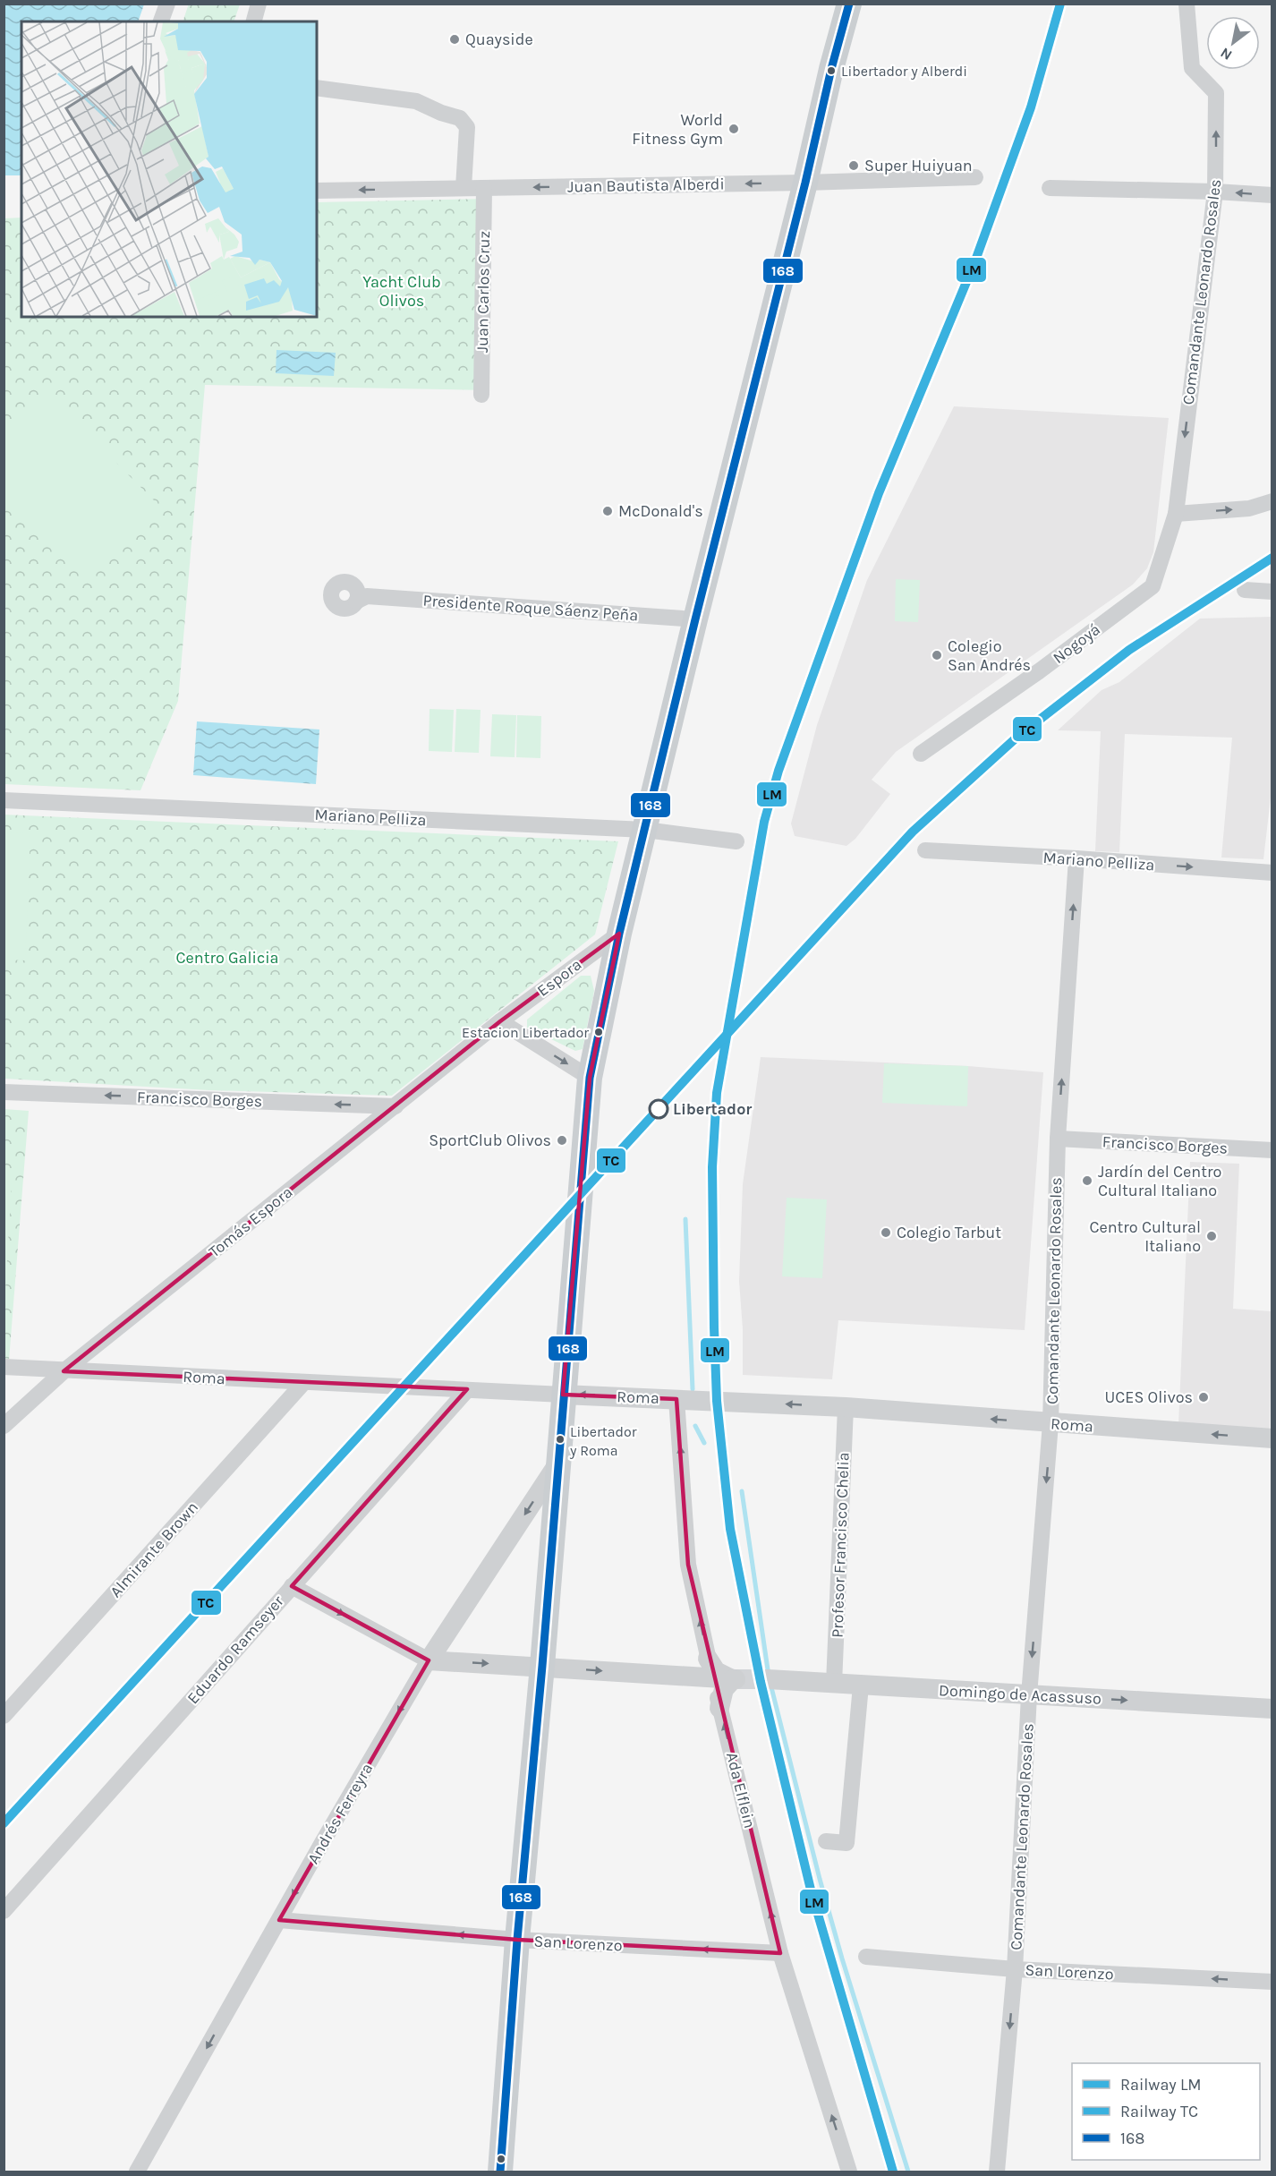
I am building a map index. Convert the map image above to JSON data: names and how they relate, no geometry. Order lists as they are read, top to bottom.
{
  "streets": {
    "street": [
      "Juan Bautista Alberdi",
      "Juan Carlos Cruz",
      "Comandante Leonardo Rosales",
      "Presidente Roque Sáenz Peña",
      "Nogoyá",
      "Mariano Pelliza",
      "Espora",
      "Francisco Borges",
      "Tomás Espora",
      "Roma",
      "Profesor Francisco Chelia",
      "Almirante Brown",
      "Eduardo Ramseyer",
      "Domingo de Acassuso",
      "Ada Elflein",
      "Andrés Ferreyra",
      "San Lorenzo"
    ]
  },
  "crossings": [
    ["Juan Bautista Alberdi", "Juan Carlos Cruz"],
    ["Comandante Leonardo Rosales", "Nogoyá"],
    ["Comandante Leonardo Rosales", "Mariano Pelliza"],
    ["Comandante Leonardo Rosales", "Francisco Borges"],
    ["Comandante Leonardo Rosales", "Roma"],
    ["Comandante Leonardo Rosales", "Domingo de Acassuso"],
    ["Comandante Leonardo Rosales", "San Lorenzo"],
    ["Espora", "Tomás Espora"],
    ["Francisco Borges", "Tomás Espora"],
    ["Tomás Espora", "Roma"],
    ["Roma", "Profesor Francisco Chelia"],
    ["Roma", "Almirante Brown"],
    ["Roma", "Eduardo Ramseyer"],
    ["Roma", "Ada Elflein"],
    ["Profesor Francisco Chelia", "Domingo de Acassuso"],
    ["Ada Elflein", "San Lorenzo"],
    ["Andrés Ferreyra", "San Lorenzo"]
  ],
  "one_way": [
    "Juan Bautista Alberdi",
    "Francisco Borges",
    "Roma",
    "Domingo de Acassuso",
    "Ada Elflein",
    "Andrés Ferreyra",
    "San Lorenzo"
  ],
  "parks": ["Yacht Club Olivos", "Centro Galicia"],
  "places": [
    "Quayside",
    "Libertador y Alberdi",
    "World Fitness Gym",
    "Super Huiyuan",
    "McDonald's",
    "Colegio San Andrés",
    "Estacion Libertador",
    "Libertador",
    "SportClub Olivos",
    "Jardín del Centro Cultural Italiano",
    "Colegio Tarbut",
    "Centro Cultural Italiano",
    "UCES Olivos",
    "Libertador y Roma"
  ],
  "lines": ["rail line LM", "transit line 168", "rail line TC"],
  "legend": ["Railway LM", "Railway TC", "168"],
  "north": "bottom left"
}
